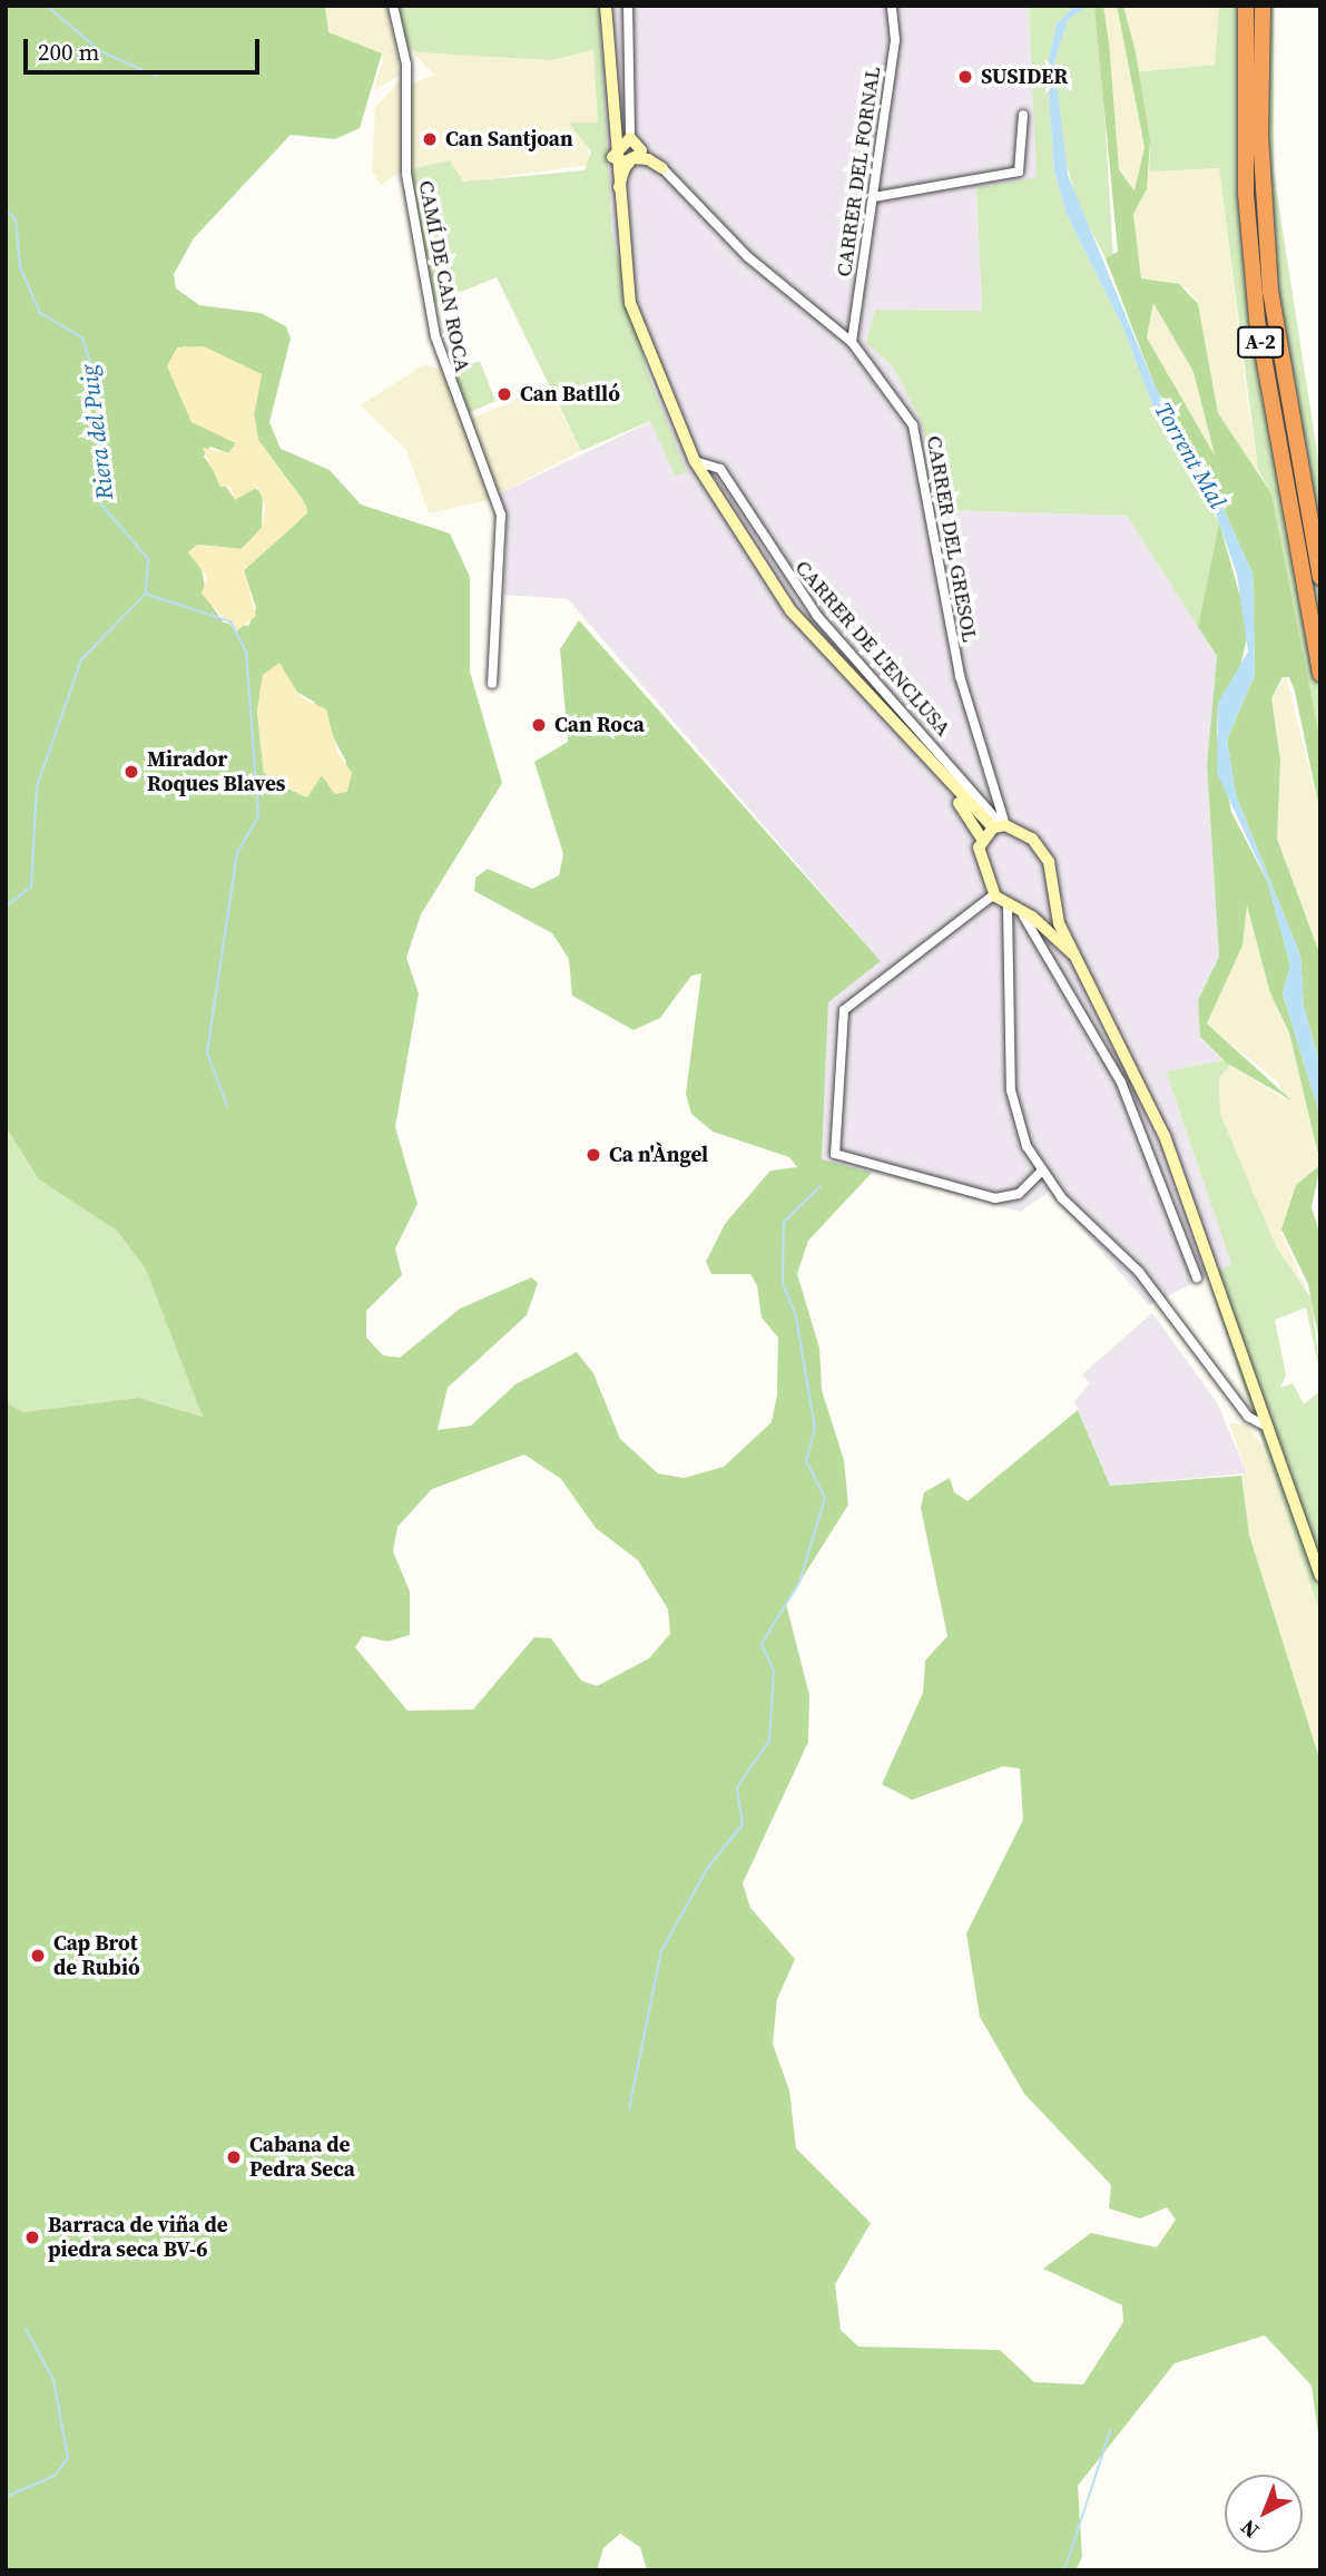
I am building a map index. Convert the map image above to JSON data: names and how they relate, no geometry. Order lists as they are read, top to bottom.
{
  "streets": {
    "highway": ["A-2"],
    "street": [
      "CARRER DEL FORNAL",
      "CAMÍ DE CAN ROCA",
      "CARRER DEL GRESOL",
      "CARRER DE L'ENCLUSA"
    ]
  },
  "crossings": [
    ["CARRER DEL FORNAL", "CARRER DEL GRESOL"],
    ["CARRER DEL GRESOL", "CARRER DE L'ENCLUSA"]
  ],
  "water": ["Riera del Puig", "Torrent Mal"],
  "places": [
    "SUSIDER",
    "Can Santjoan",
    "Can Batlló",
    "Can Roca",
    "Mirador Roques Blaves",
    "Ca n'Àngel",
    "Cap Brot de Rubió",
    "Cabana de Pedra Seca",
    "Barraca de viña de piedra seca BV-6"
  ],
  "scale_bar": "200 m",
  "north": "bottom left"
}
